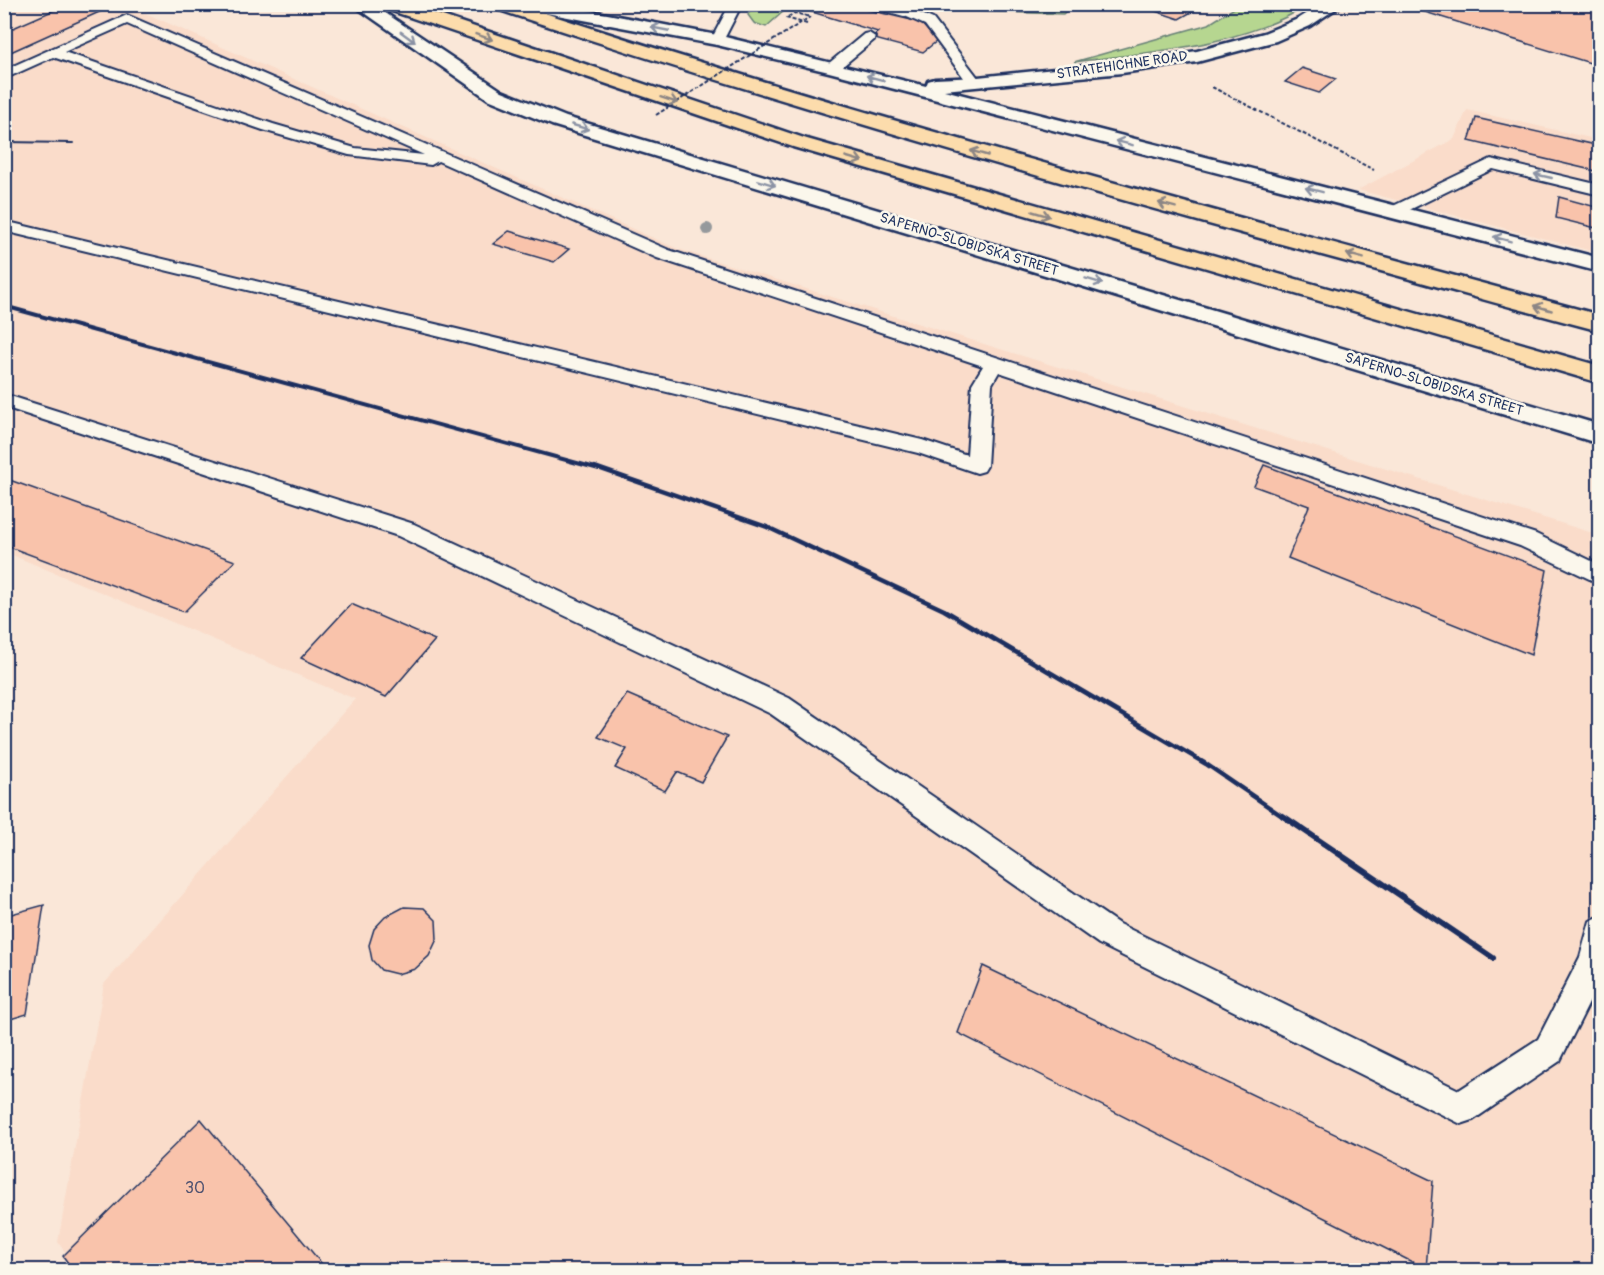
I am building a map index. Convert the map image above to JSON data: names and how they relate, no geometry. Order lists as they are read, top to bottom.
{
  "streets": {
    "street": ["STRATEHICHNE ROAD", "SAPERNO-SLOBIDSKA STREET"]
  },
  "house_numbers": ["30"]
}
